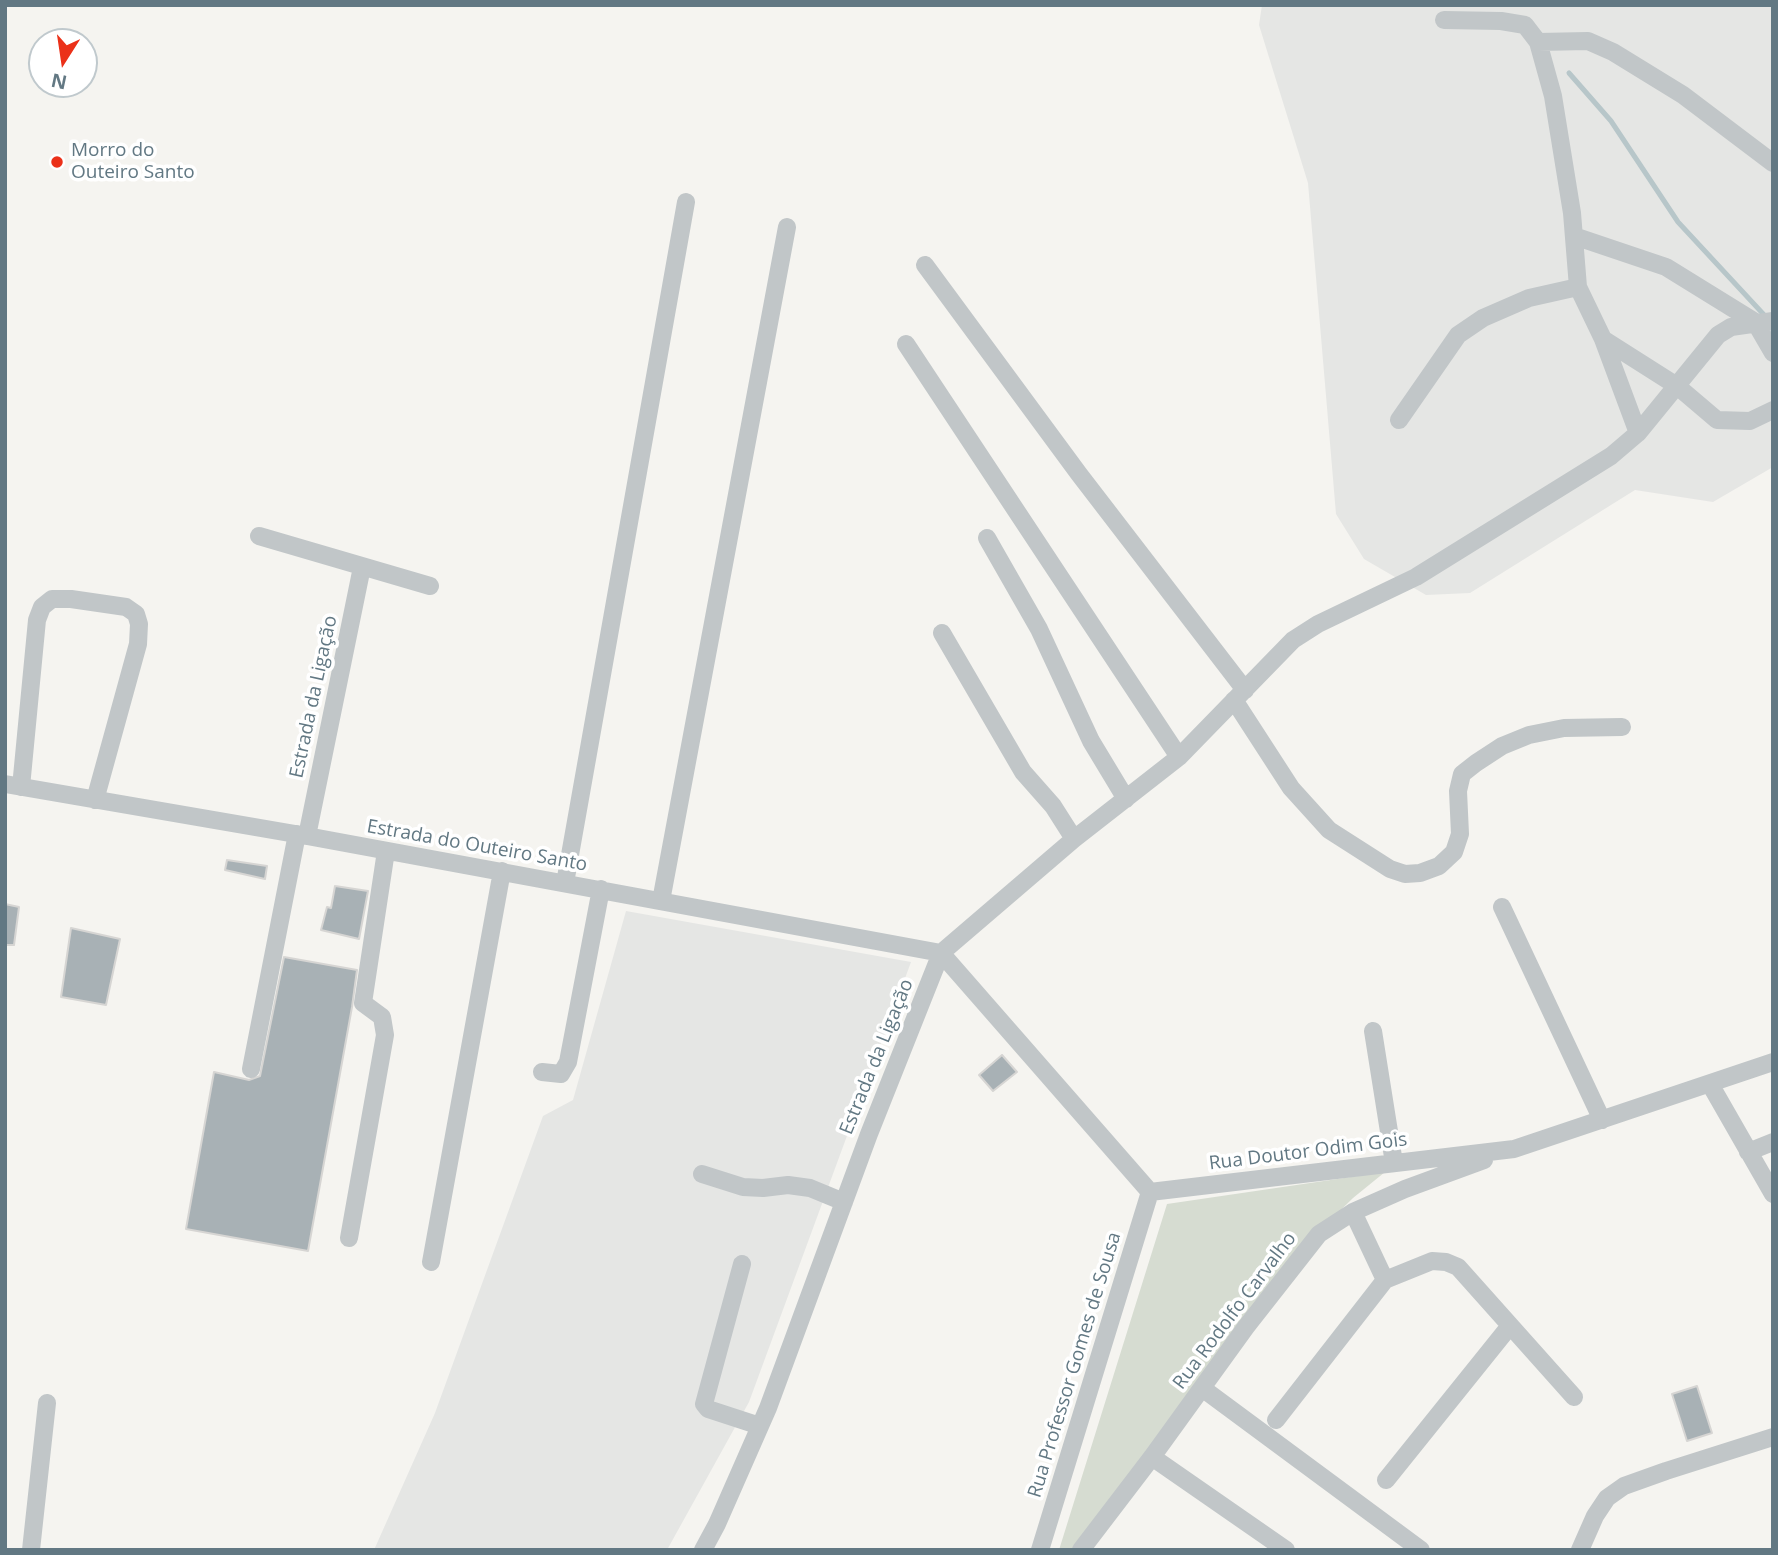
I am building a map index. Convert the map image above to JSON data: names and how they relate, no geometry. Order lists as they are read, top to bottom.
{
  "streets": {
    "street": [
      "Estrada da Ligação",
      "Estrada do Outeiro Santo",
      "Rua Doutor Odim Gois",
      "Rua Rodolfo Carvalho",
      "Rua Professor Gomes de Sousa"
    ]
  },
  "crossings": [
    ["Estrada da Ligação", "Estrada do Outeiro Santo"],
    ["Rua Doutor Odim Gois", "Rua Rodolfo Carvalho"],
    ["Rua Doutor Odim Gois", "Rua Professor Gomes de Sousa"]
  ],
  "places": ["Morro do Outeiro Santo"],
  "north": "bottom"
}
